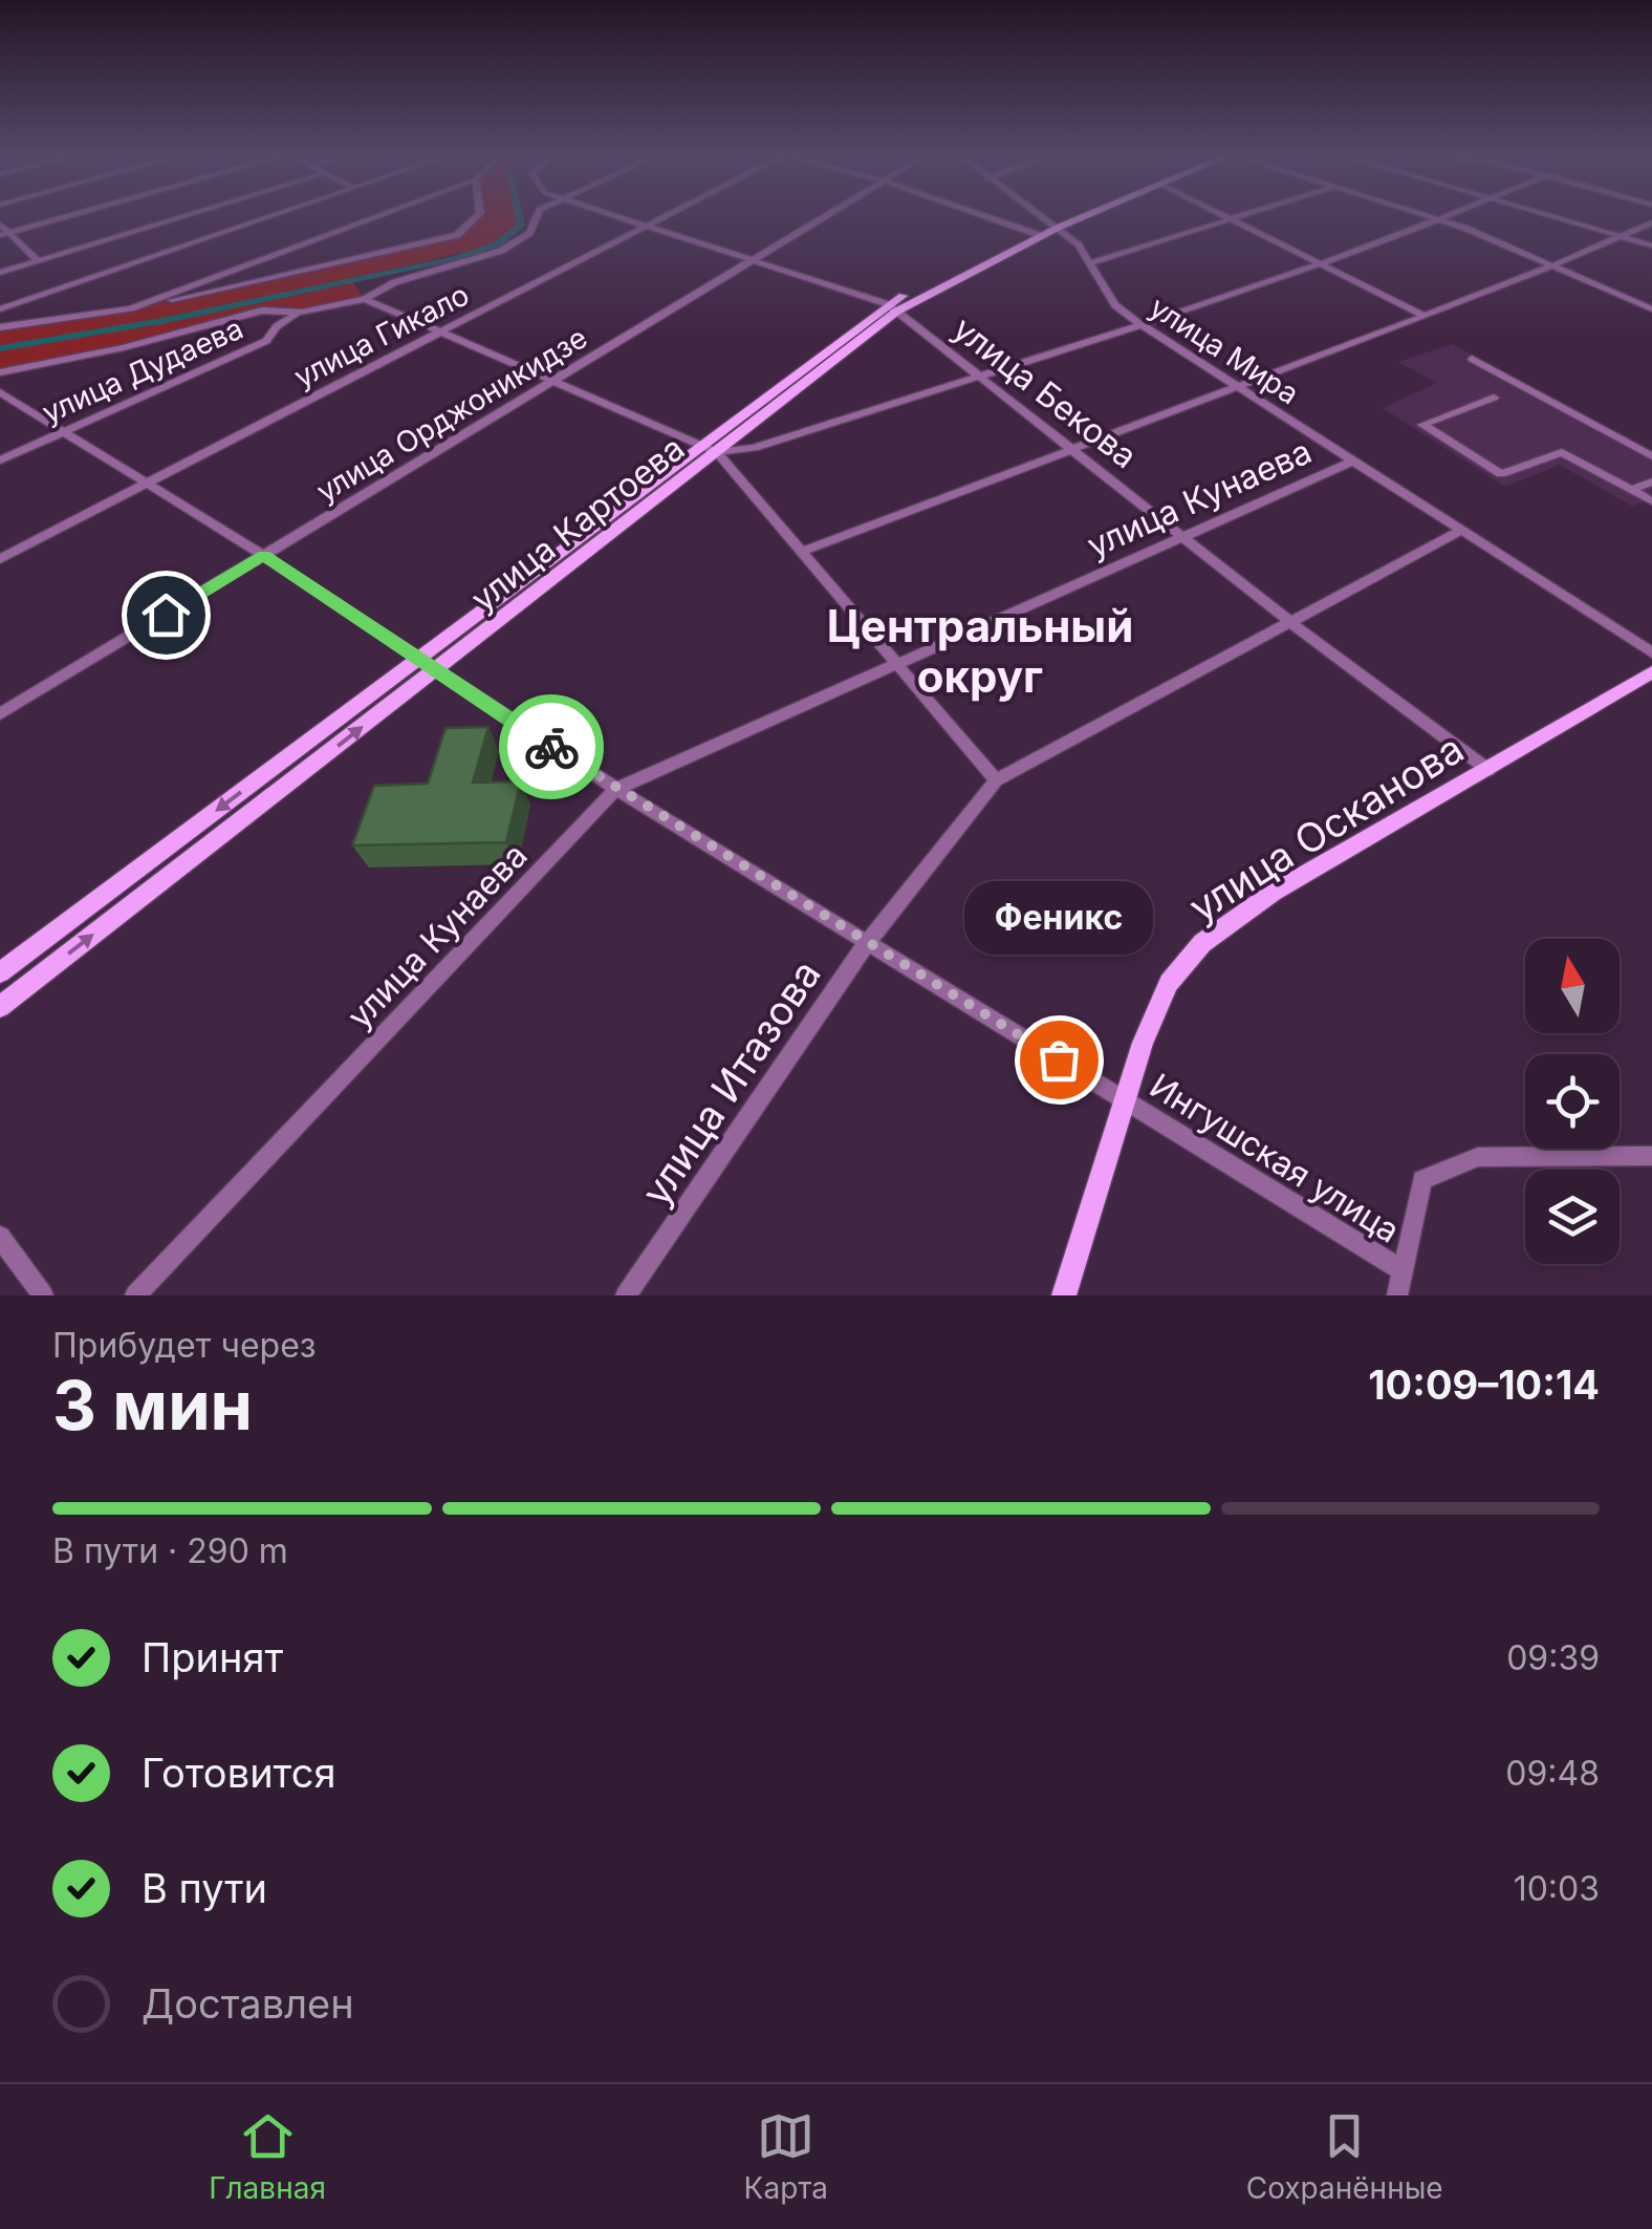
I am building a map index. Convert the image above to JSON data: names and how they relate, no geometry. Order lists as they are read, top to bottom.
{
  "streets": {
    "main road": ["улица Картоева", "улица Осканова"],
    "street": [
      "улица Гикало",
      "улица Мира",
      "улица Дудаева",
      "улица Бекова",
      "улица Орджоникидзе",
      "улица Кунаева",
      "улица Итазова",
      "Ингушская улица"
    ]
  },
  "crossings": [
    ["улица Гикало", "улица Бекова"],
    ["улица Гикало", "Ингушская улица"],
    ["улица Мира", "улица Кунаева"],
    ["улица Мира", "улица Картоева"],
    ["улица Мира", "улица Итазова"],
    ["улица Дудаева", "Ингушская улица"],
    ["улица Бекова", "улица Орджоникидзе"],
    ["улица Бекова", "улица Кунаева"],
    ["улица Бекова", "улица Картоева"],
    ["улица Бекова", "улица Осканова"],
    ["улица Бекова", "улица Итазова"],
    ["улица Орджоникидзе", "Ингушская улица"],
    ["улица Кунаева", "Ингушская улица"],
    ["улица Картоева", "Ингушская улица"],
    ["улица Осканова", "Ингушская улица"],
    ["улица Итазова", "Ингушская улица"]
  ],
  "districts": ["Центральный округ"],
  "places": ["Феникс"],
  "north": "top",
  "page": {
    "bubble": "Феникс",
    "heading": ["3 мин", "Прибудет через", "10:09–10:14"],
    "bar": "В пути · 290 m",
    "list": [
      ["Принят", "09:39"],
      ["Готовится", "09:48"],
      ["В пути", "10:03"],
      "Доставлен"
    ],
    "tabs": ["Главная", "Карта", "Сохранённые"]
  }
}
